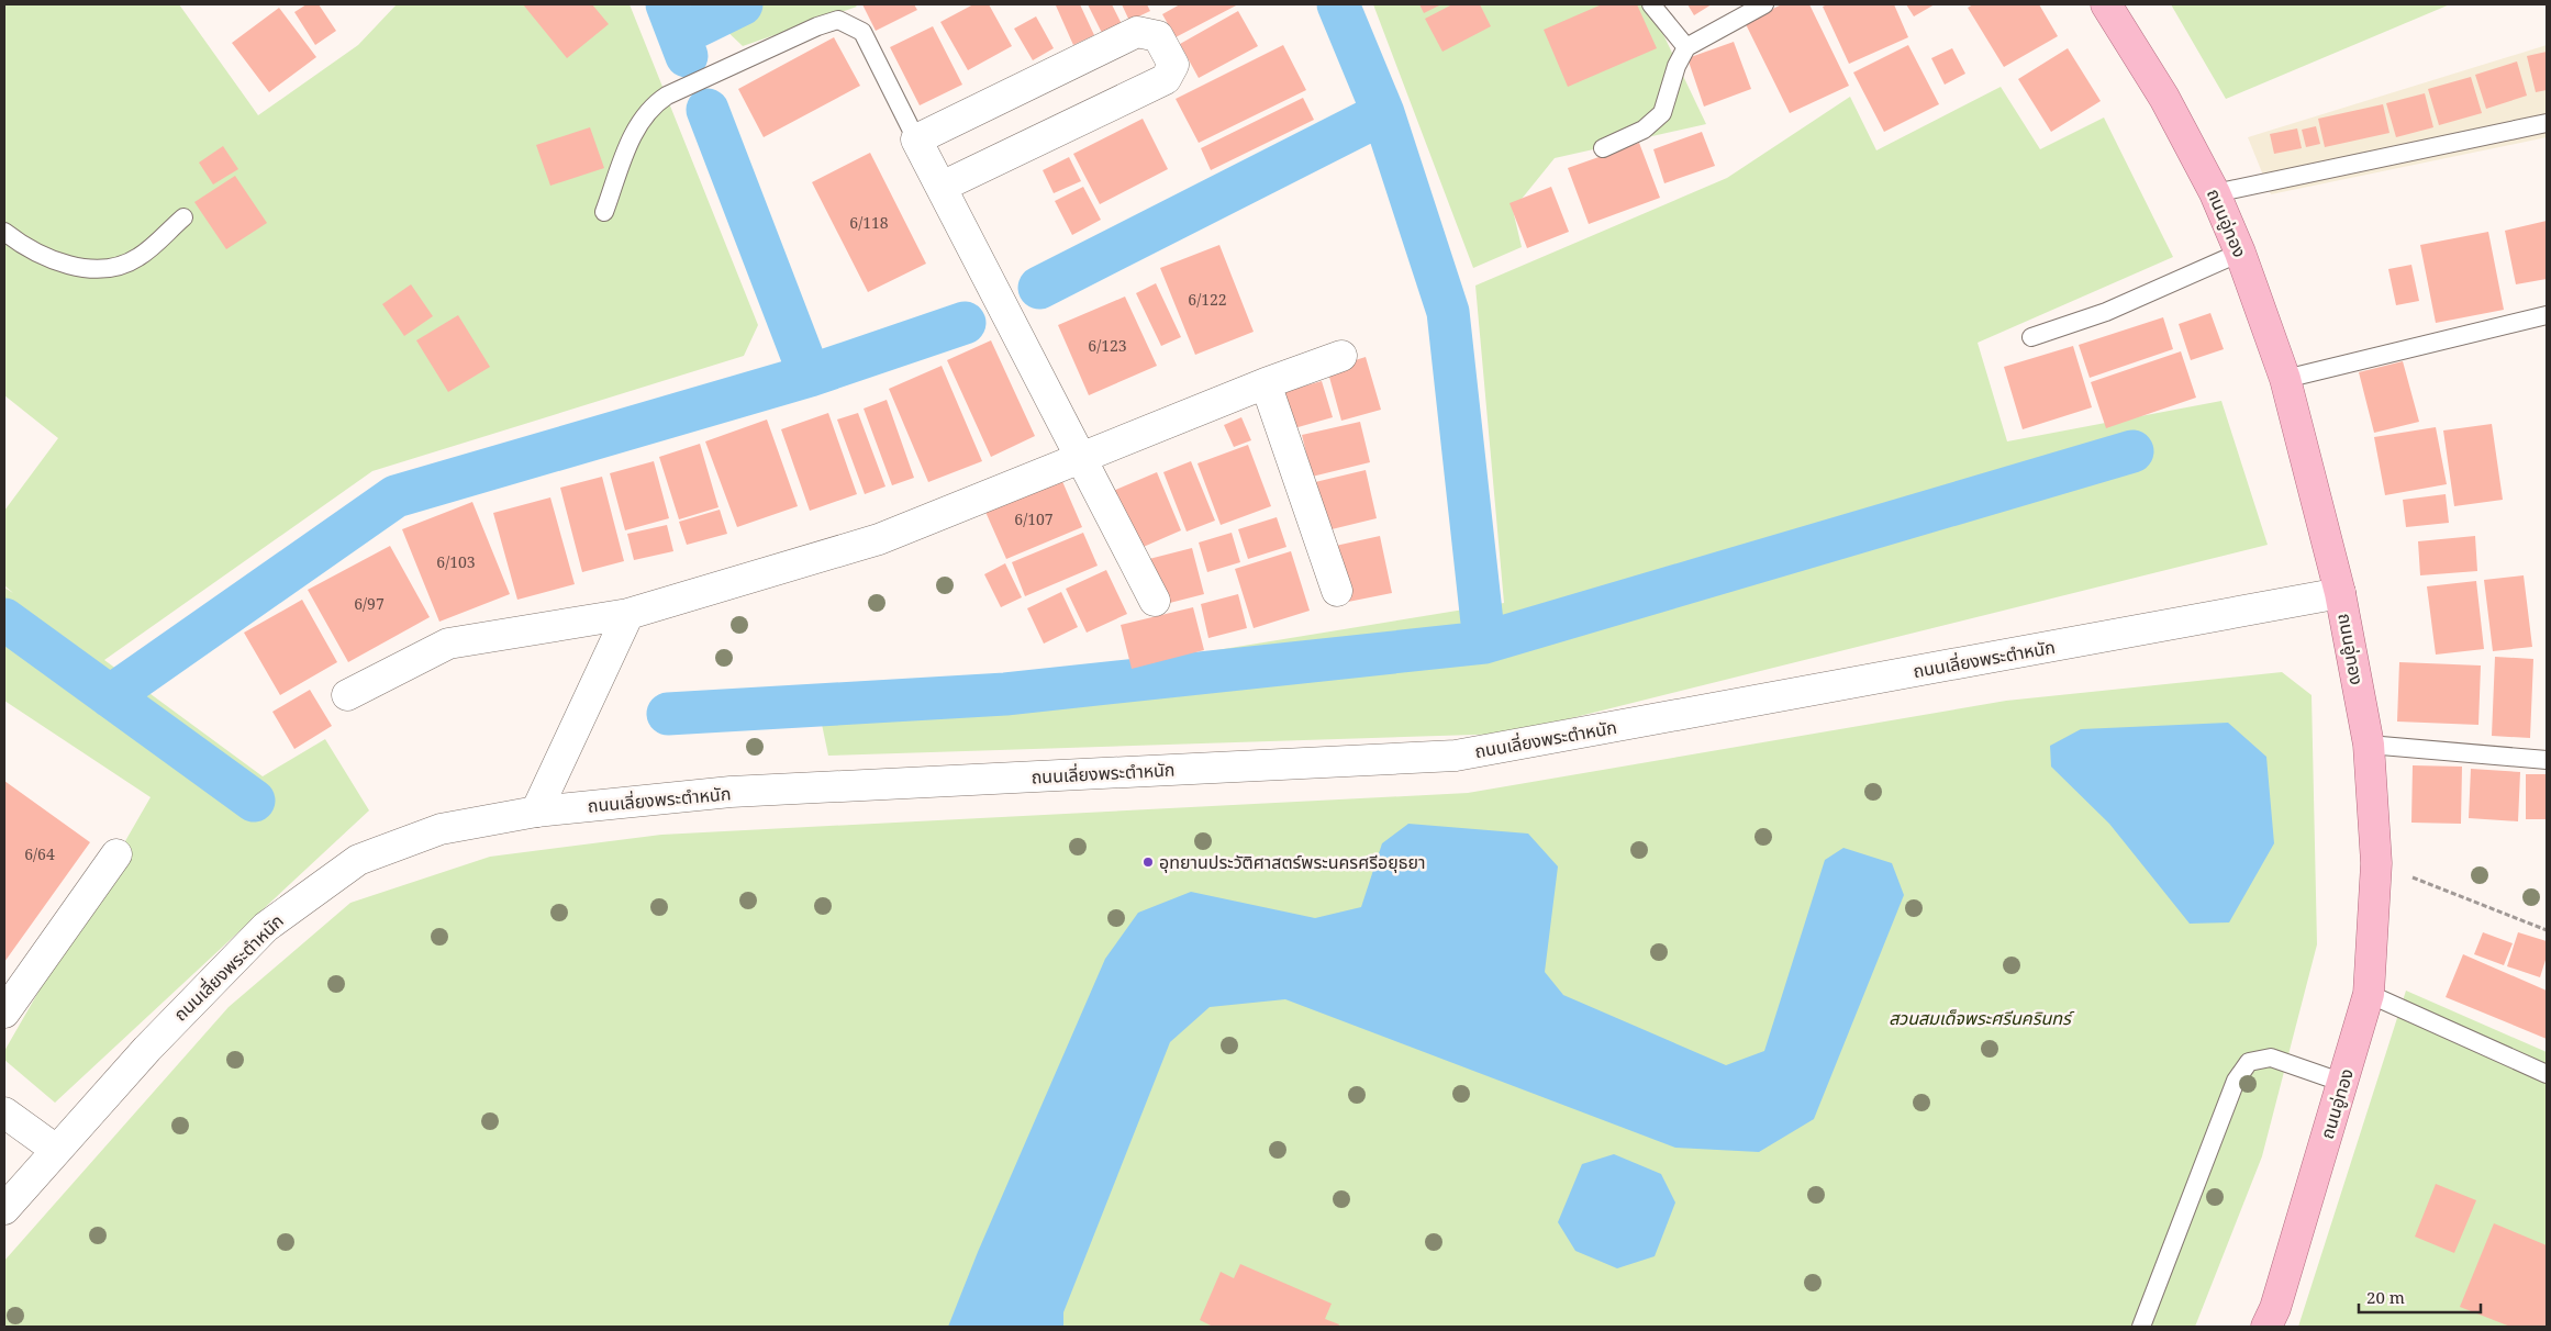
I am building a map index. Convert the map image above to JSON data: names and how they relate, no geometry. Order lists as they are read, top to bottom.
{
  "streets": {
    "main road": ["ถนนอู่ทอง"],
    "street": ["ถนนเลี่ยงพระตำหนัก"]
  },
  "crossings": [
    ["ถนนอู่ทอง", "ถนนเลี่ยงพระตำหนัก"]
  ],
  "parks": ["สวนสมเด็จพระศรีนครินทร์"],
  "places": ["อุทยานประวัติศาสตร์พระนครศรีอยุธยา"],
  "house_numbers": [
    "6/118",
    "6/122",
    "6/123",
    "6/107",
    "6/103",
    "6/97",
    "6/64"
  ],
  "scale_bar": "20 m"
}
